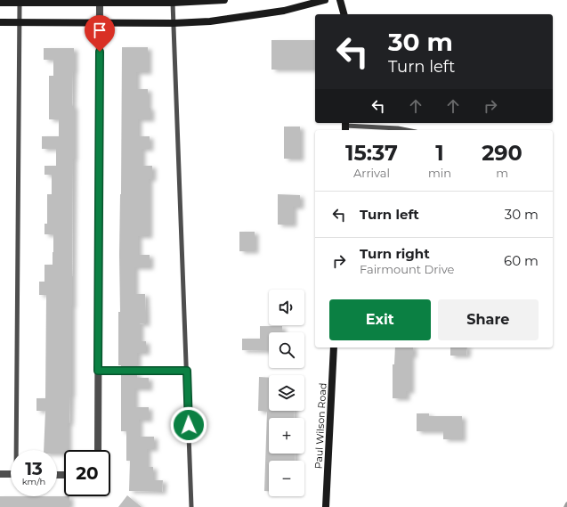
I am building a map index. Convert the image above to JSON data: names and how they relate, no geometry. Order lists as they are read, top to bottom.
{
  "streets": {
    "main road": ["Paul Wilson Road"]
  },
  "page": {
    "turn": ["30 m", "Turn left"],
    "eta": [
      "15:37",
      "Arrival",
      "1",
      "min",
      "290",
      "m"
    ],
    "list": [
      {
        "name": "Turn left",
        "value": "30 m"
      },
      {
        "name": "Turn right",
        "note": "Fairmount Drive",
        "value": "60 m"
      }
    ],
    "map_buttons": ["+", "−"],
    "buttons": ["Exit", "Share"],
    "speed": "13 km/h",
    "limit": "20"
  }
}
